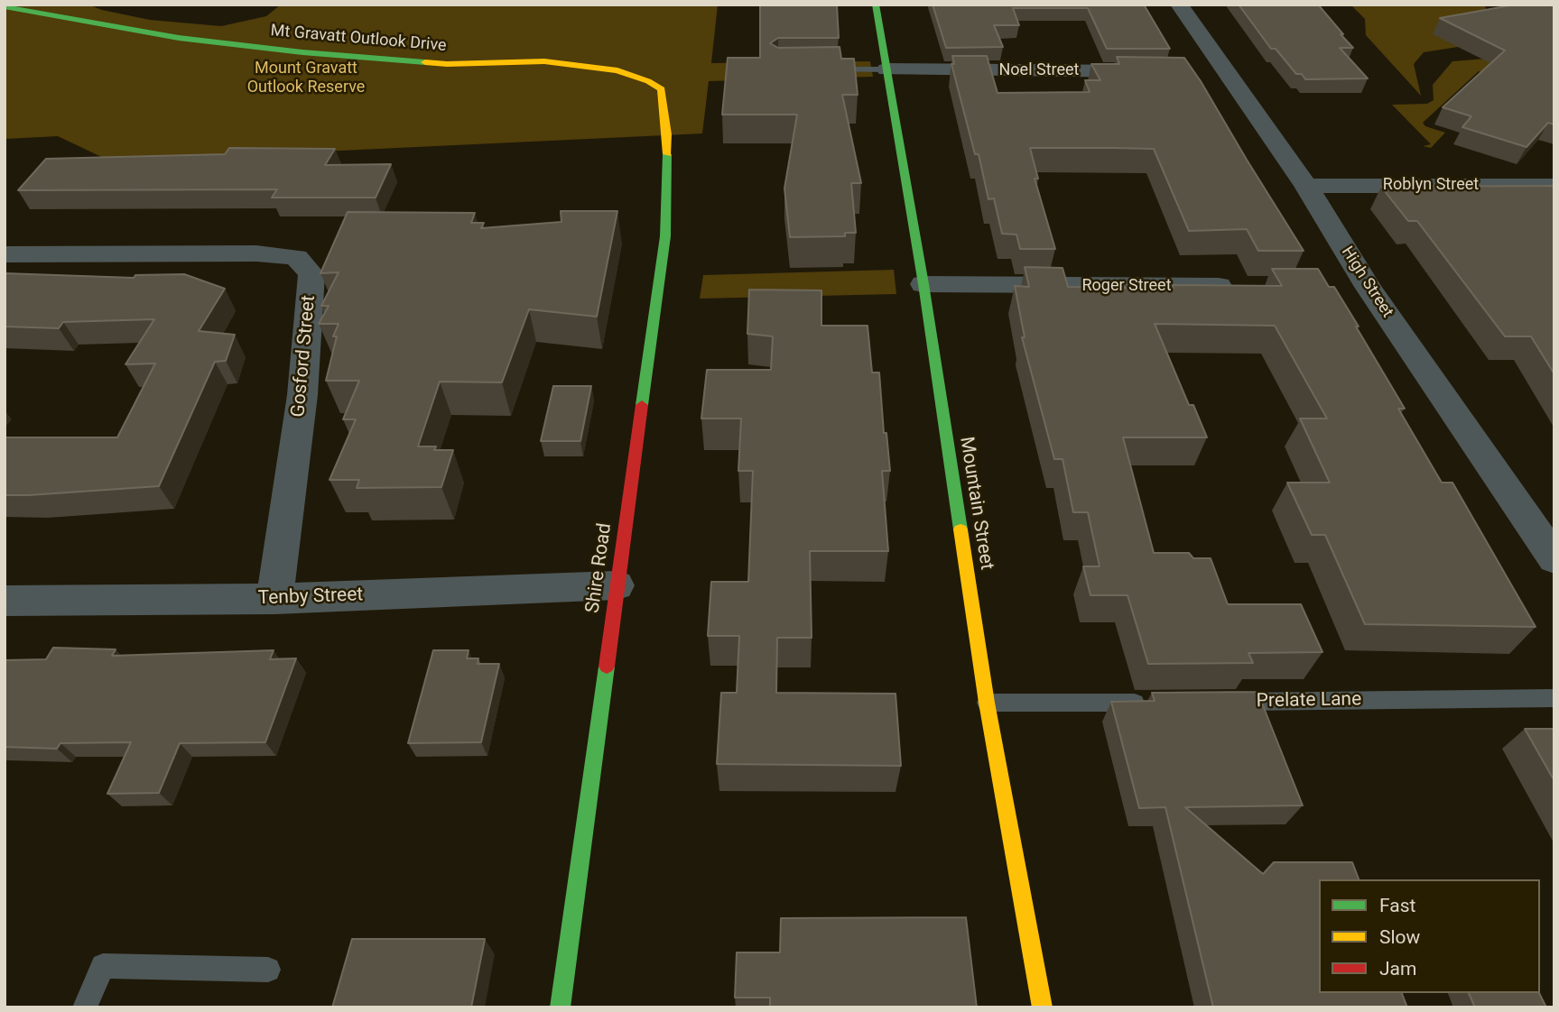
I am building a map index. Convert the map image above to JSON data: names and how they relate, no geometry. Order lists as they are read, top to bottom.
{
  "streets": {
    "street": [
      "Mt Gravatt Outlook Drive",
      "Noel Street",
      "Roblyn Street",
      "High Street",
      "Roger Street",
      "Gosford Street",
      "Mountain Street",
      "Shire Road",
      "Tenby Street"
    ],
    "lane": ["Prelate Lane"]
  },
  "crossings": [
    ["Mt Gravatt Outlook Drive", "Shire Road"],
    ["Noel Street", "Mountain Street"],
    ["Roblyn Street", "High Street"],
    ["Roger Street", "Mountain Street"],
    ["Gosford Street", "Tenby Street"],
    ["Shire Road", "Tenby Street"]
  ],
  "parks": ["Mount Gravatt Outlook Reserve"],
  "legend": ["Fast", "Slow", "Jam"]
}
